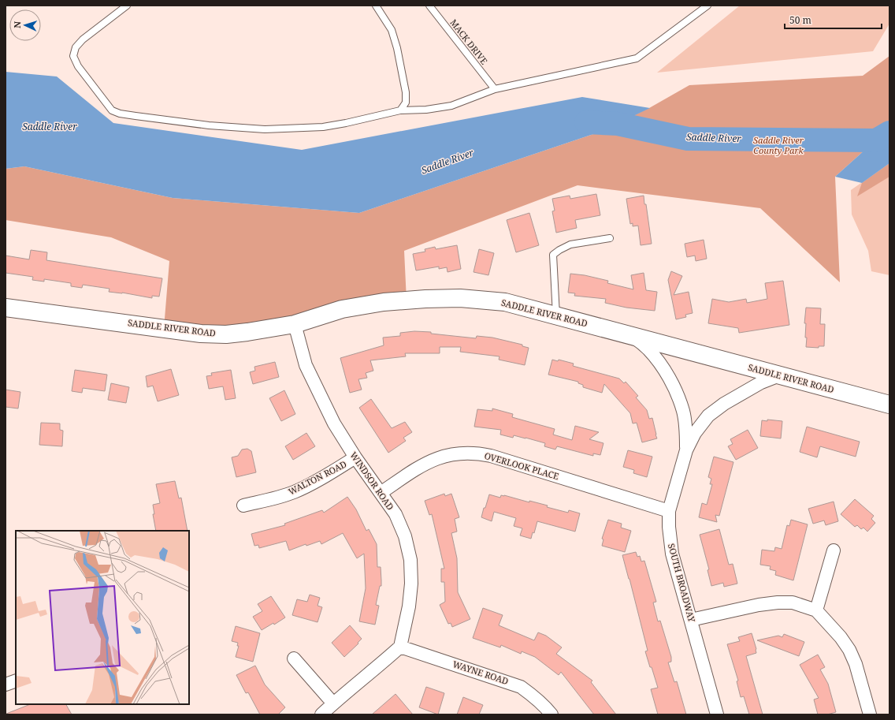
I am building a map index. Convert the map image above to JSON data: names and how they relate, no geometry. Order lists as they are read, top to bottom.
{
  "streets": {
    "street": [
      "SADDLE RIVER ROAD",
      "OVERLOOK PLACE",
      "WALTON ROAD",
      "WINDSOR ROAD",
      "SOUTH BROADWAY",
      "WAYNE ROAD"
    ],
    "lane": ["MACK DRIVE"]
  },
  "crossings": [
    ["SADDLE RIVER ROAD", "WINDSOR ROAD"],
    ["SADDLE RIVER ROAD", "SOUTH BROADWAY"],
    ["OVERLOOK PLACE", "WINDSOR ROAD"],
    ["OVERLOOK PLACE", "SOUTH BROADWAY"],
    ["WALTON ROAD", "WINDSOR ROAD"],
    ["WINDSOR ROAD", "WAYNE ROAD"]
  ],
  "water": ["Saddle River"],
  "parks": ["Saddle River County Park"],
  "scale_bar": "50 m",
  "north": "left"
}
